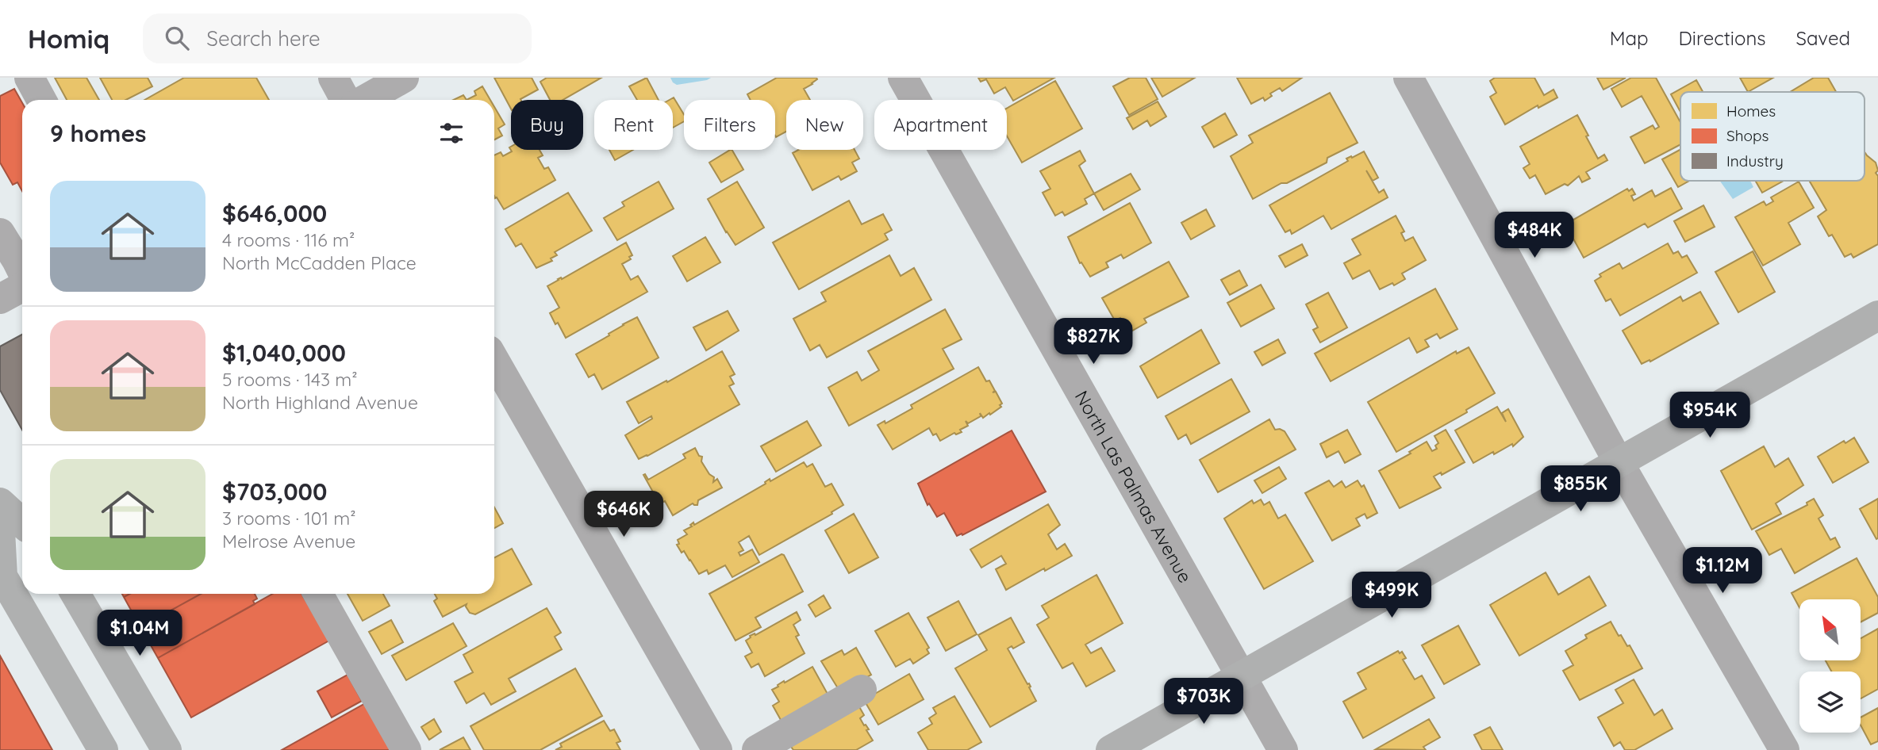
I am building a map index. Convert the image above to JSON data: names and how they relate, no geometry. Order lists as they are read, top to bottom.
{
  "streets": {
    "street": ["North Las Palmas Avenue"]
  },
  "legend": ["Homes", "Shops", "Industry"],
  "north": "top left",
  "page": {
    "header": "Homiq",
    "search": "Search here",
    "nav": ["Map", "Directions", "Saved"],
    "chip": [
      "Buy",
      "Rent",
      "Filters",
      "New",
      "Apartment"
    ],
    "heading": "9 homes",
    "list": [
      {
        "name": "$646,000",
        "note": "4 rooms · 116 m² · North McCadden Place"
      },
      {
        "name": "$1,040,000",
        "note": "5 rooms · 143 m² · North Highland Avenue"
      },
      {
        "name": "$703,000",
        "note": "3 rooms · 101 m² · Melrose Avenue"
      }
    ],
    "price": [
      "$484K",
      "$827K",
      "$954K",
      "$855K",
      "$646K",
      "$1.12M",
      "$499K",
      "$1.04M",
      "$703K"
    ]
  }
}
